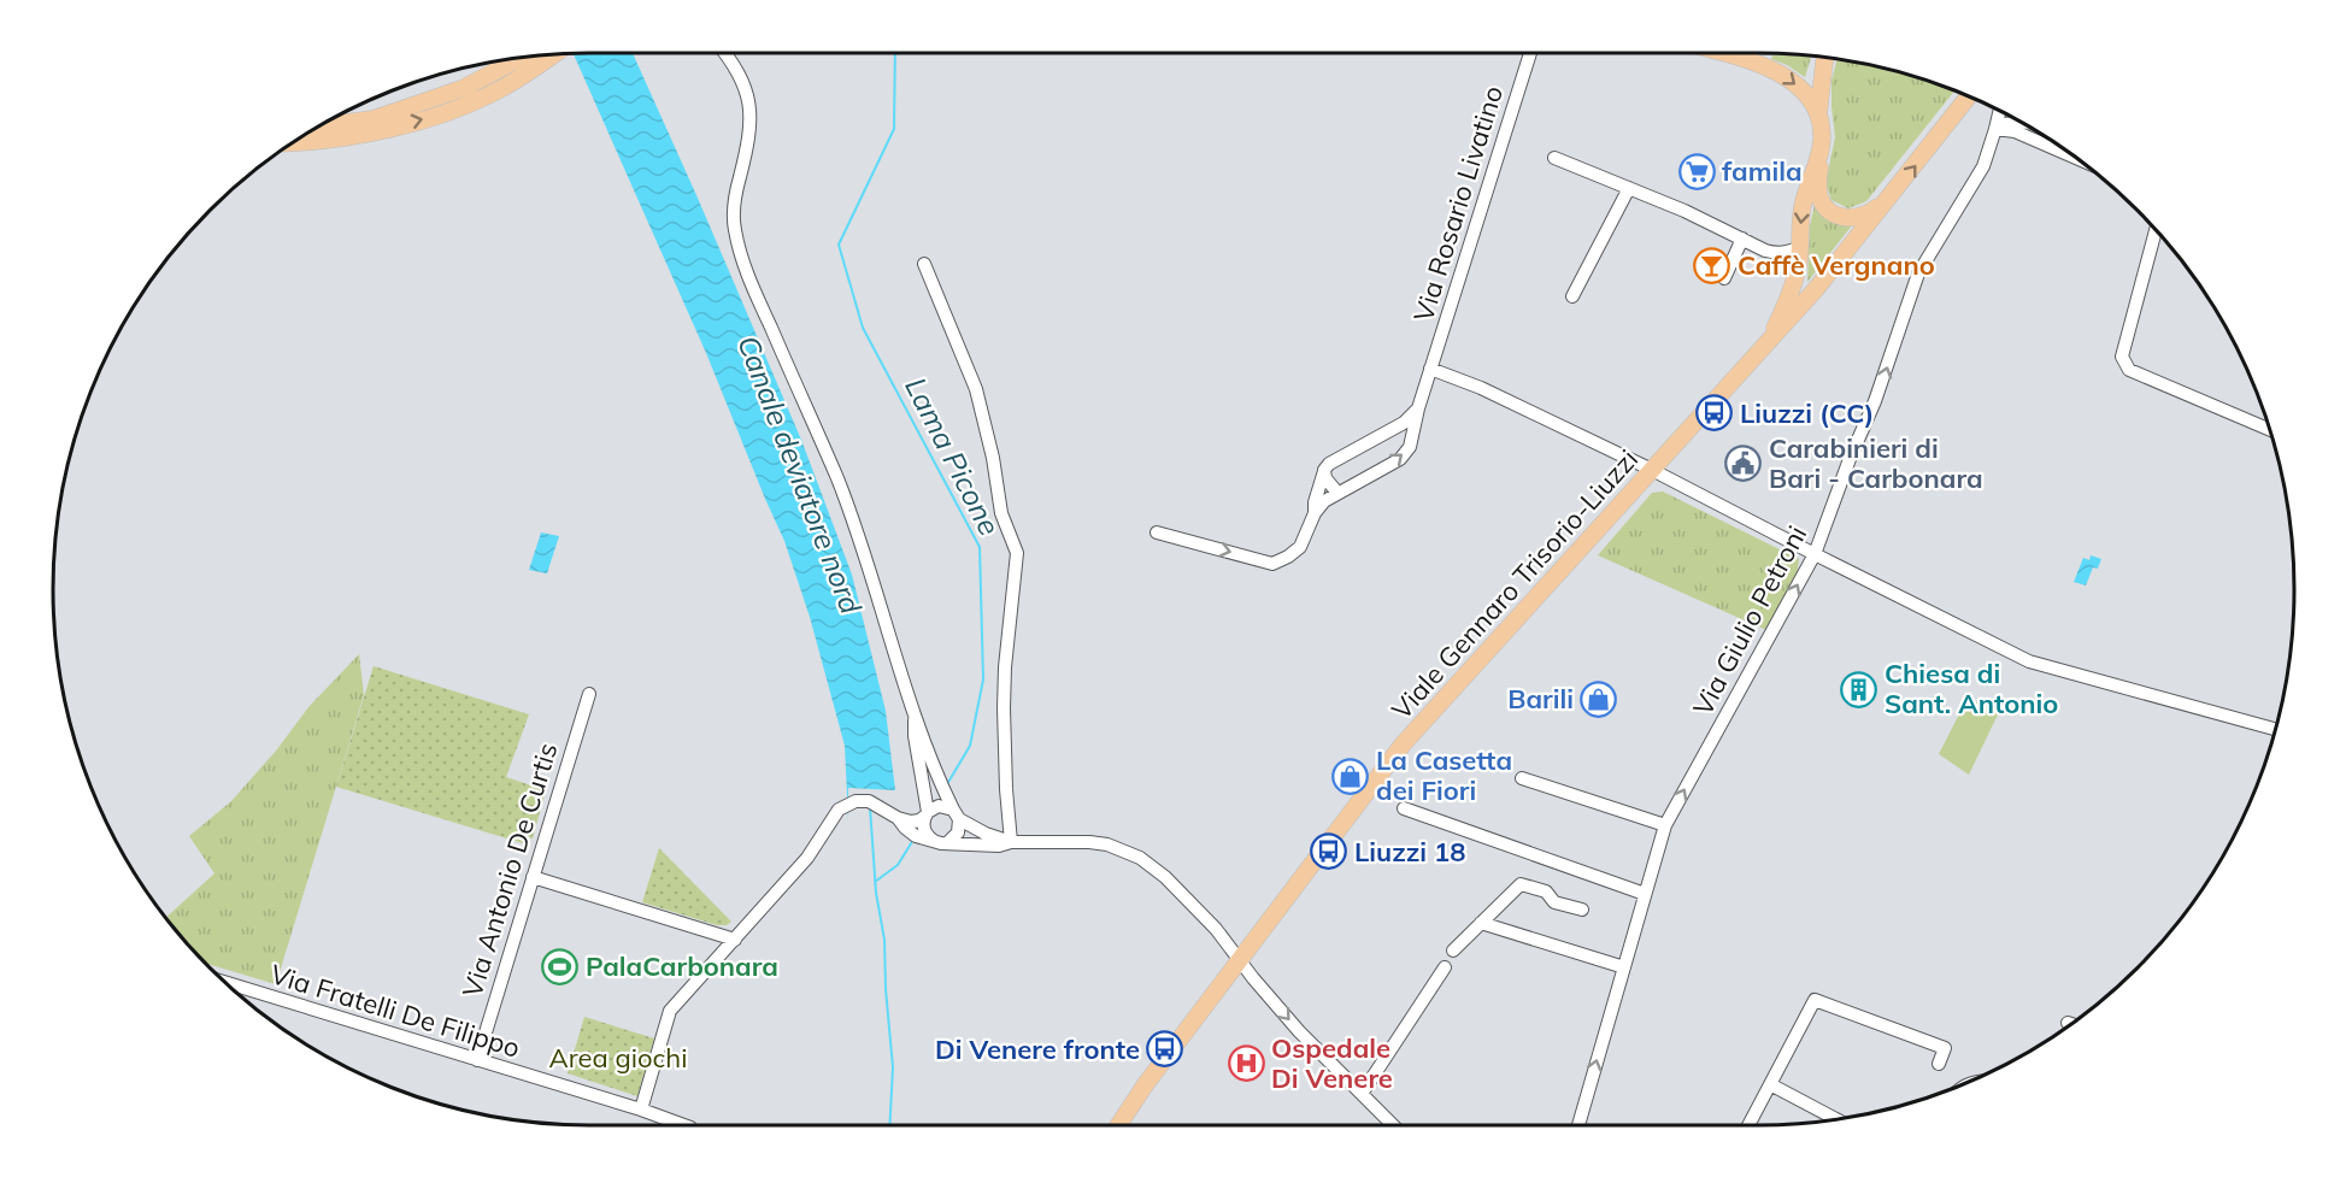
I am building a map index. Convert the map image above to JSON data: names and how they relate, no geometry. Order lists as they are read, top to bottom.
{
  "streets": {
    "main road": ["Viale Gennaro Trisorio-Liuzzi"],
    "street": [
      "Via Rosario Livatino",
      "Via Giulio Petroni",
      "Via Antonio De Curtis",
      "Via Fratelli De Filippo"
    ]
  },
  "crossings": [
    ["Via Antonio De Curtis", "Via Fratelli De Filippo"]
  ],
  "one_way": ["Via Giulio Petroni"],
  "water": ["Lama Picone", "Canale deviatore nord"],
  "parks": ["Area giochi"],
  "places": {
    "supermarket": ["famila"],
    "bar": ["Caffè Vergnano"],
    "bus stop": ["Liuzzi (CC)", "Liuzzi 18", "Di Venere fronte"],
    "public building": ["Carabinieri di Bari - Carbonara"],
    "building": ["Chiesa di Sant. Antonio"],
    "shop": ["Barili", "La Casetta dei Fiori"],
    "sports": ["PalaCarbonara"],
    "hospital": ["Ospedale Di Venere"]
  }
}
